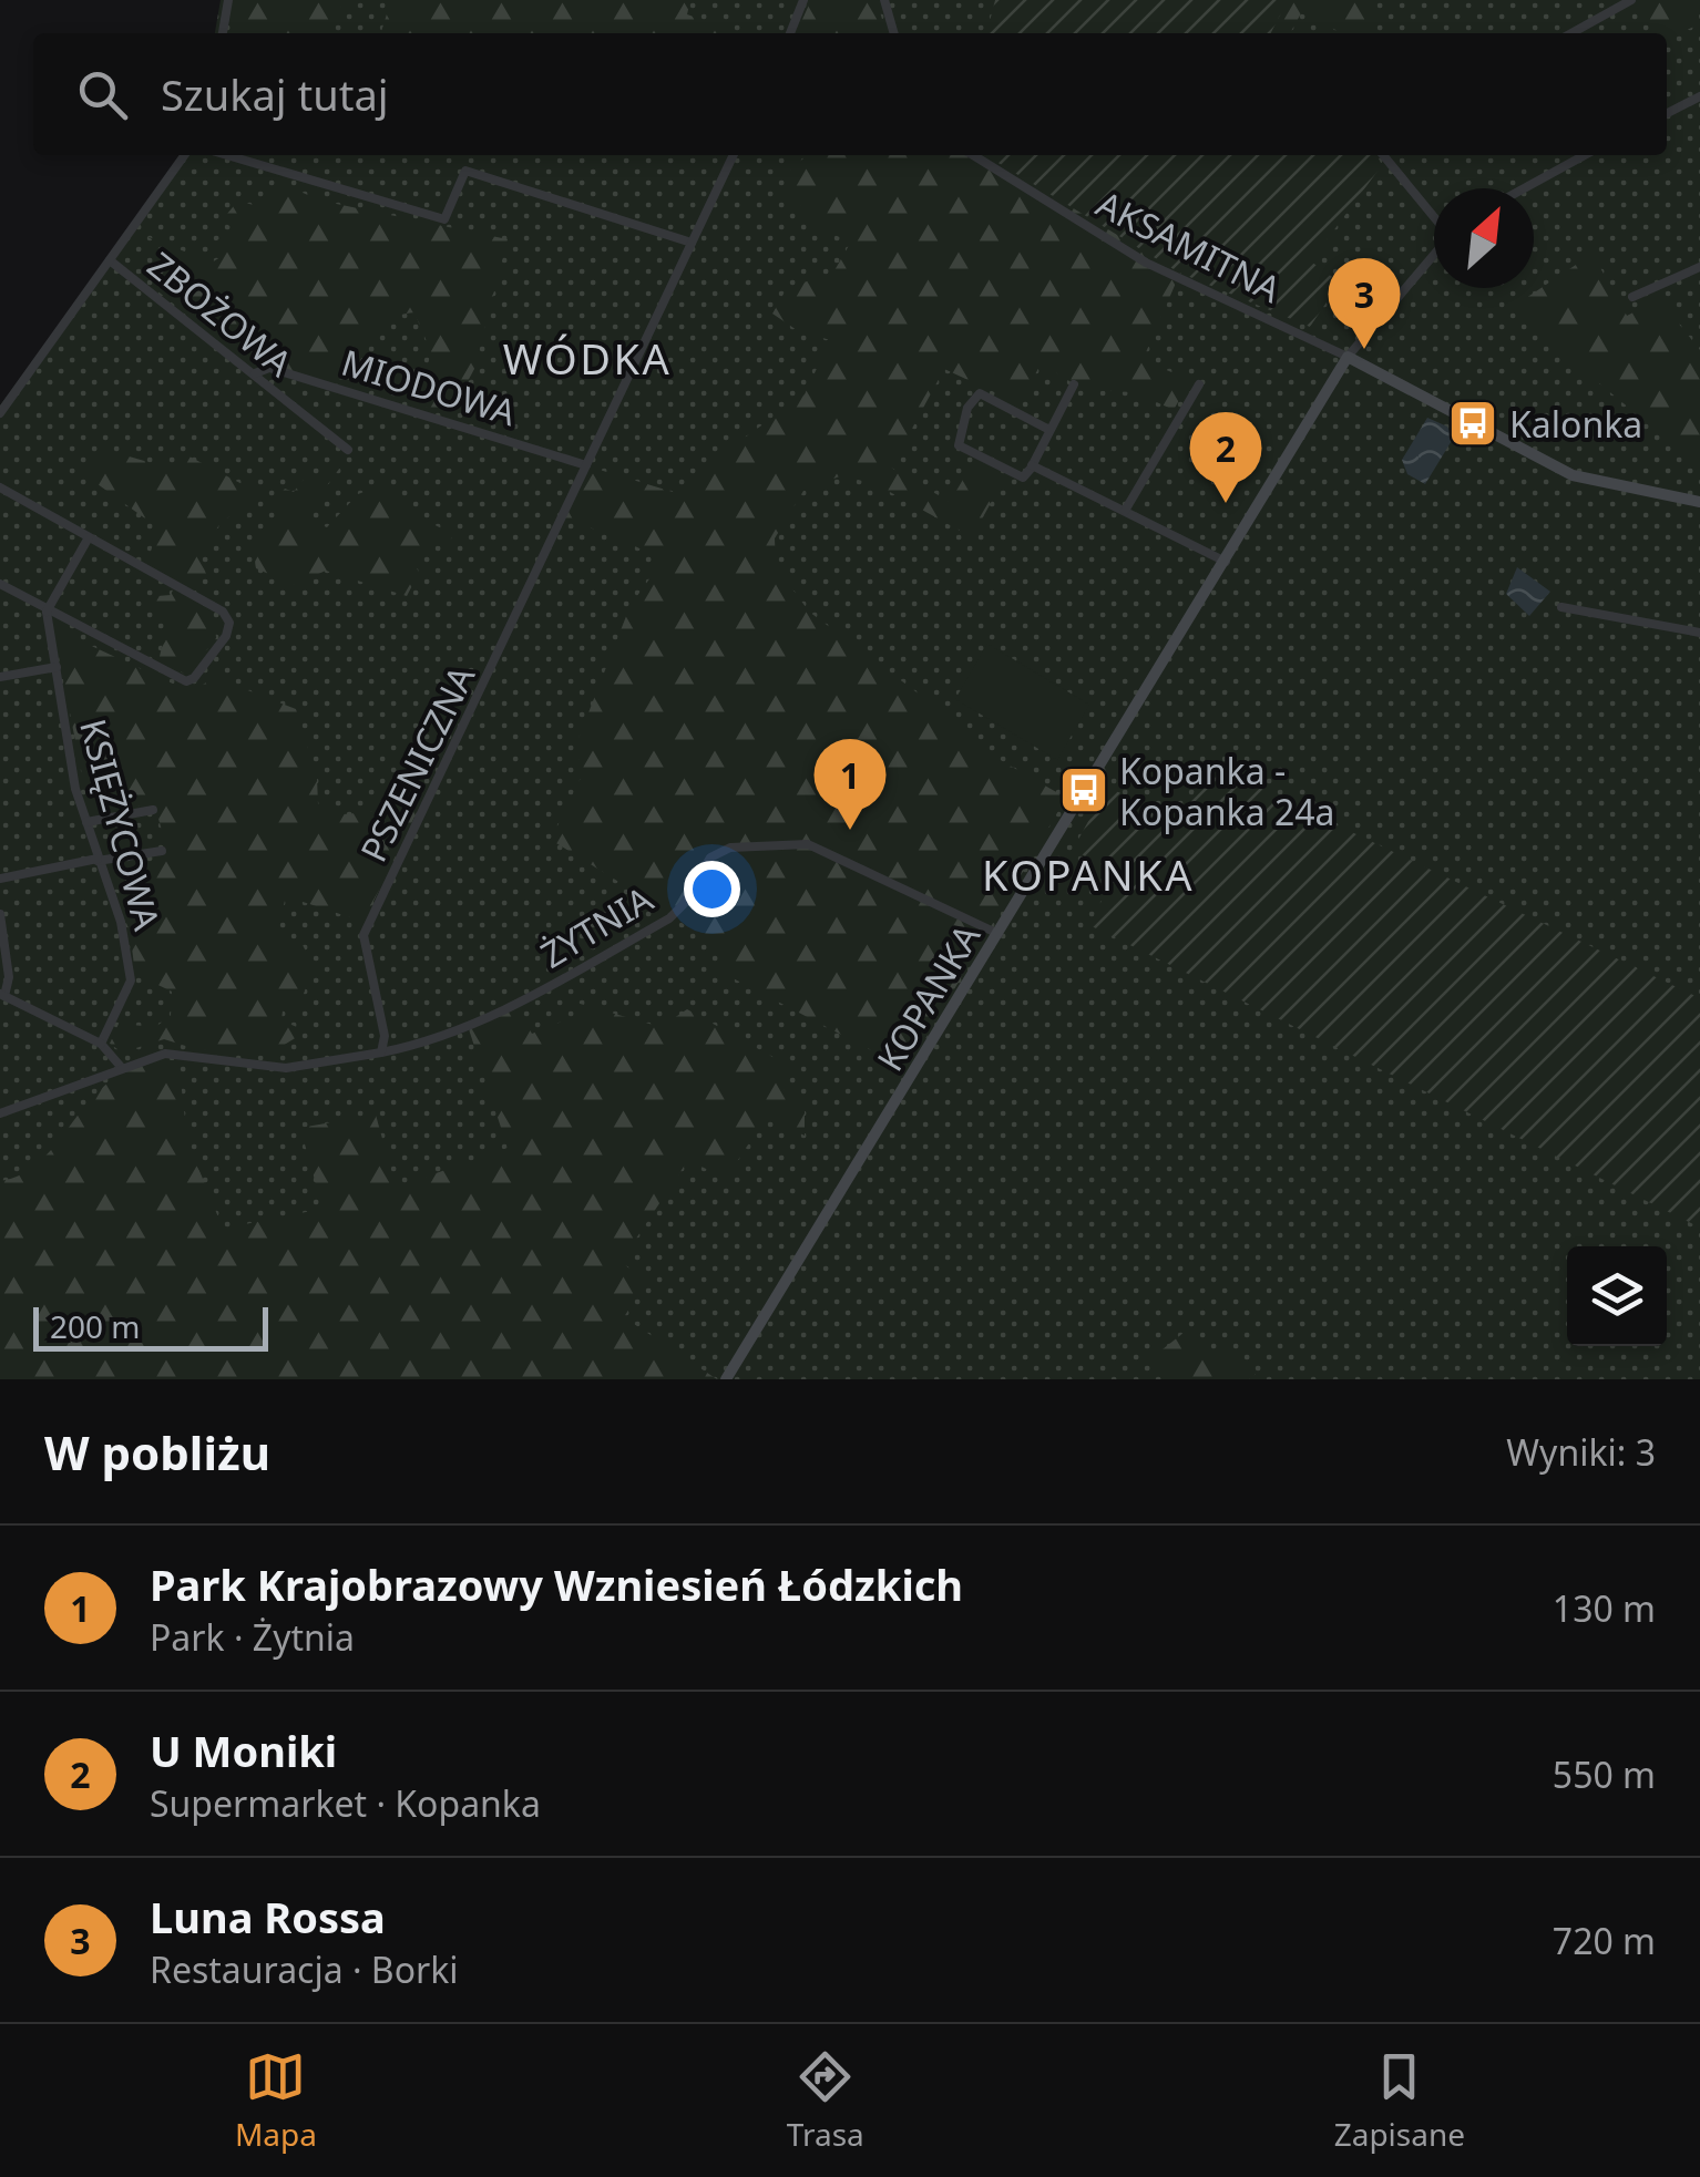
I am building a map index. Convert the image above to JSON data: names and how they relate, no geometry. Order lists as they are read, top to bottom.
{
  "streets": {
    "street": [
      "AKSAMITNA",
      "ZBOŻOWA",
      "MIODOWA",
      "PSZENICZNA",
      "KSIĘŻYCOWA",
      "ŻYTNIA",
      "KOPANKA"
    ]
  },
  "crossings": [
    ["AKSAMITNA", "KOPANKA"],
    ["ZBOŻOWA", "MIODOWA"],
    ["MIODOWA", "PSZENICZNA"],
    ["PSZENICZNA", "ŻYTNIA"],
    ["ŻYTNIA", "KOPANKA"]
  ],
  "districts": ["WÓDKA", "KOPANKA"],
  "places": {
    "bus stop": ["Kalonka", "Kopanka - Kopanka 24a"]
  },
  "scale_bar": "200 m",
  "north": "top right",
  "page": {
    "search": "Szukaj tutaj",
    "pins": ["3", "2", "1"],
    "scale": "200 m",
    "heading": ["W pobliżu", "Wyniki: 3"],
    "list": [
      {
        "mark": "1",
        "name": "Park Krajobrazowy Wzniesień Łódzkich",
        "note": "Park · Żytnia",
        "value": "130 m"
      },
      {
        "mark": "2",
        "name": "U Moniki",
        "note": "Supermarket · Kopanka",
        "value": "550 m"
      },
      {
        "mark": "3",
        "name": "Luna Rossa",
        "note": "Restauracja · Borki",
        "value": "720 m"
      }
    ],
    "nav": ["Mapa", "Trasa", "Zapisane"]
  }
}
